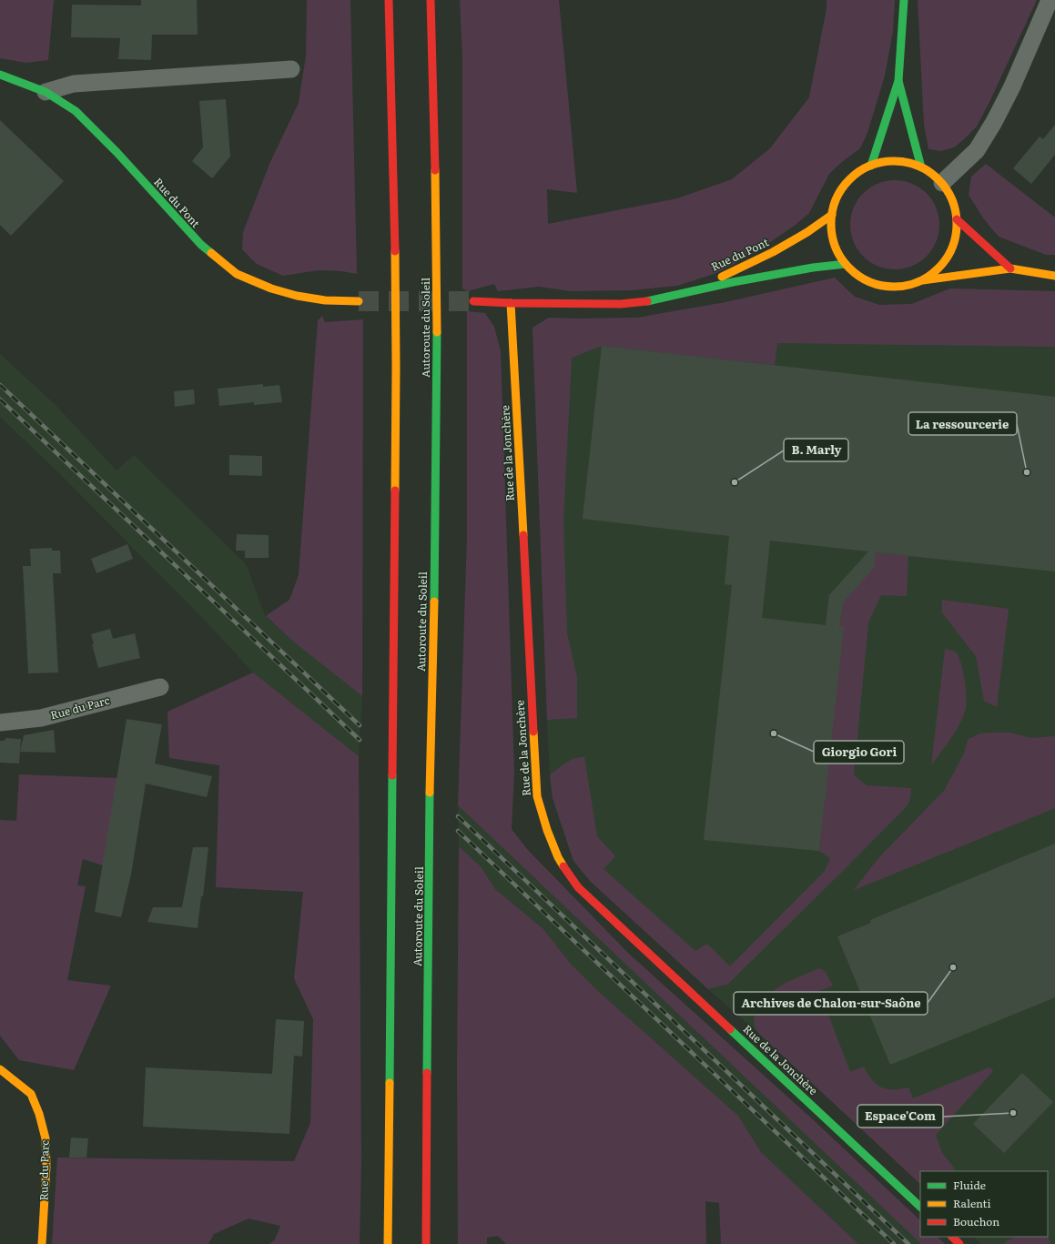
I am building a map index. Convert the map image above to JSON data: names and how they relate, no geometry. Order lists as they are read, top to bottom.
{
  "streets": {
    "main road": [
      "Rue du Pont",
      "Autoroute du Soleil",
      "Rue de la Jonchère",
      "Rue du Parc"
    ]
  },
  "crossings": [
    ["Rue du Pont", "Rue de la Jonchère"]
  ],
  "places": [
    "La ressourcerie",
    "B. Marly",
    "Giorgio Gori",
    "Archives de Chalon-sur-Saône",
    "Espace'Com"
  ],
  "legend": ["Fluide", "Ralenti", "Bouchon"]
}
